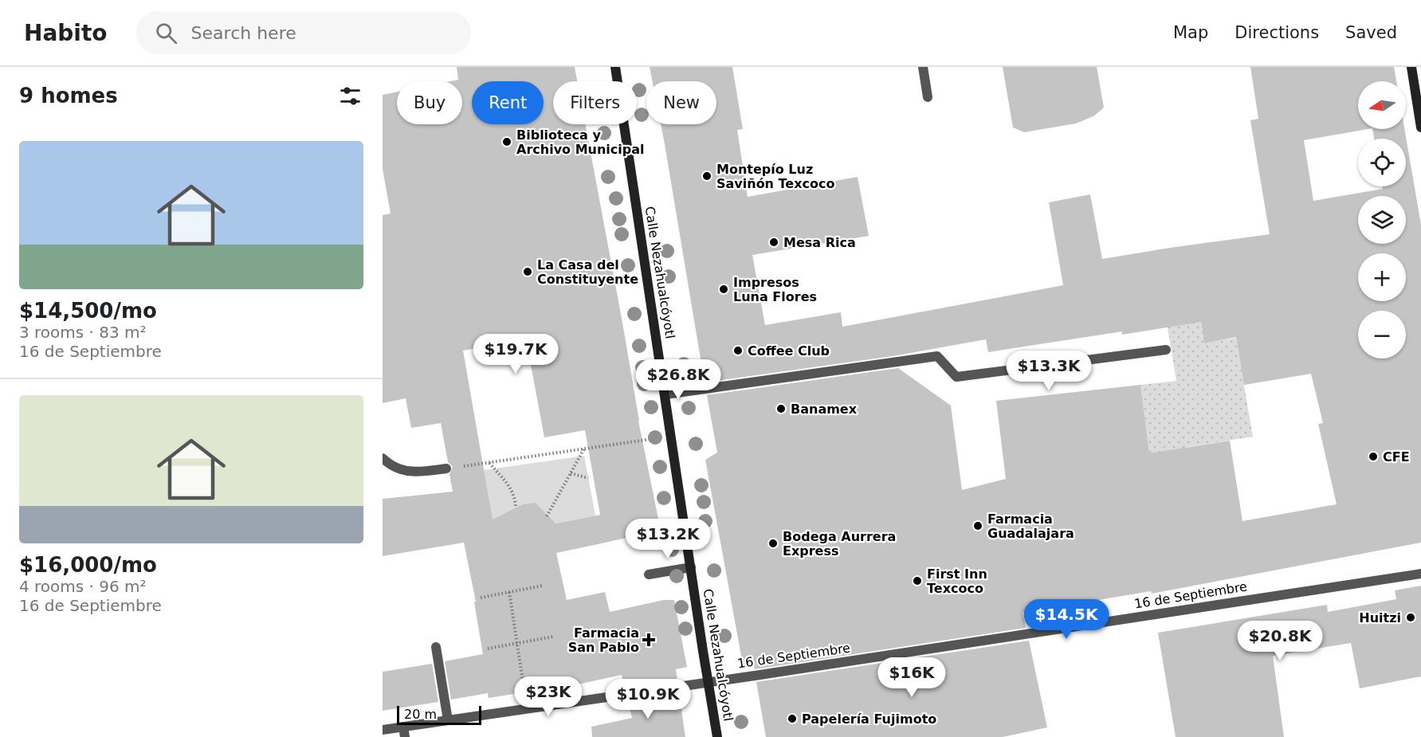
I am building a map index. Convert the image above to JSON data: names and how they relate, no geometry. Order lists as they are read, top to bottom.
{
  "streets": {
    "street": ["Calle Nezahualcóyotl", "16 de Septiembre"]
  },
  "crossings": [
    ["Calle Nezahualcóyotl", "16 de Septiembre"]
  ],
  "places": {
    "other": [
      "Biblioteca y Archivo Municipal",
      "Montepío Luz Saviñón Texcoco",
      "Mesa Rica",
      "La Casa del Constituyente",
      "Impresos Luna Flores",
      "Coffee Club",
      "Banamex",
      "CFE",
      "Farmacia Guadalajara",
      "Bodega Aurrera Express",
      "First Inn Texcoco",
      "Huitzi",
      "Papelería Fujimoto"
    ],
    "health": ["Farmacia San Pablo"]
  },
  "scale_bar": "20 m",
  "north": "left",
  "page": {
    "header": "Habito",
    "search": "Search here",
    "nav": ["Map", "Directions", "Saved"],
    "heading": "9 homes",
    "map_buttons": ["+", "−"],
    "chip": [
      "Buy",
      "Rent",
      "Filters",
      "New"
    ],
    "list": [
      {
        "name": "$14,500/mo",
        "note": "3 rooms · 83 m² · 16 de Septiembre"
      },
      {
        "name": "$16,000/mo",
        "note": "4 rooms · 96 m² · 16 de Septiembre"
      }
    ],
    "price": [
      "$19.7K",
      "$13.3K",
      "$26.8K",
      "$13.2K",
      "$14.5K",
      "$20.8K",
      "$16K",
      "$23K",
      "$10.9K"
    ],
    "scale": "20 m"
  }
}
